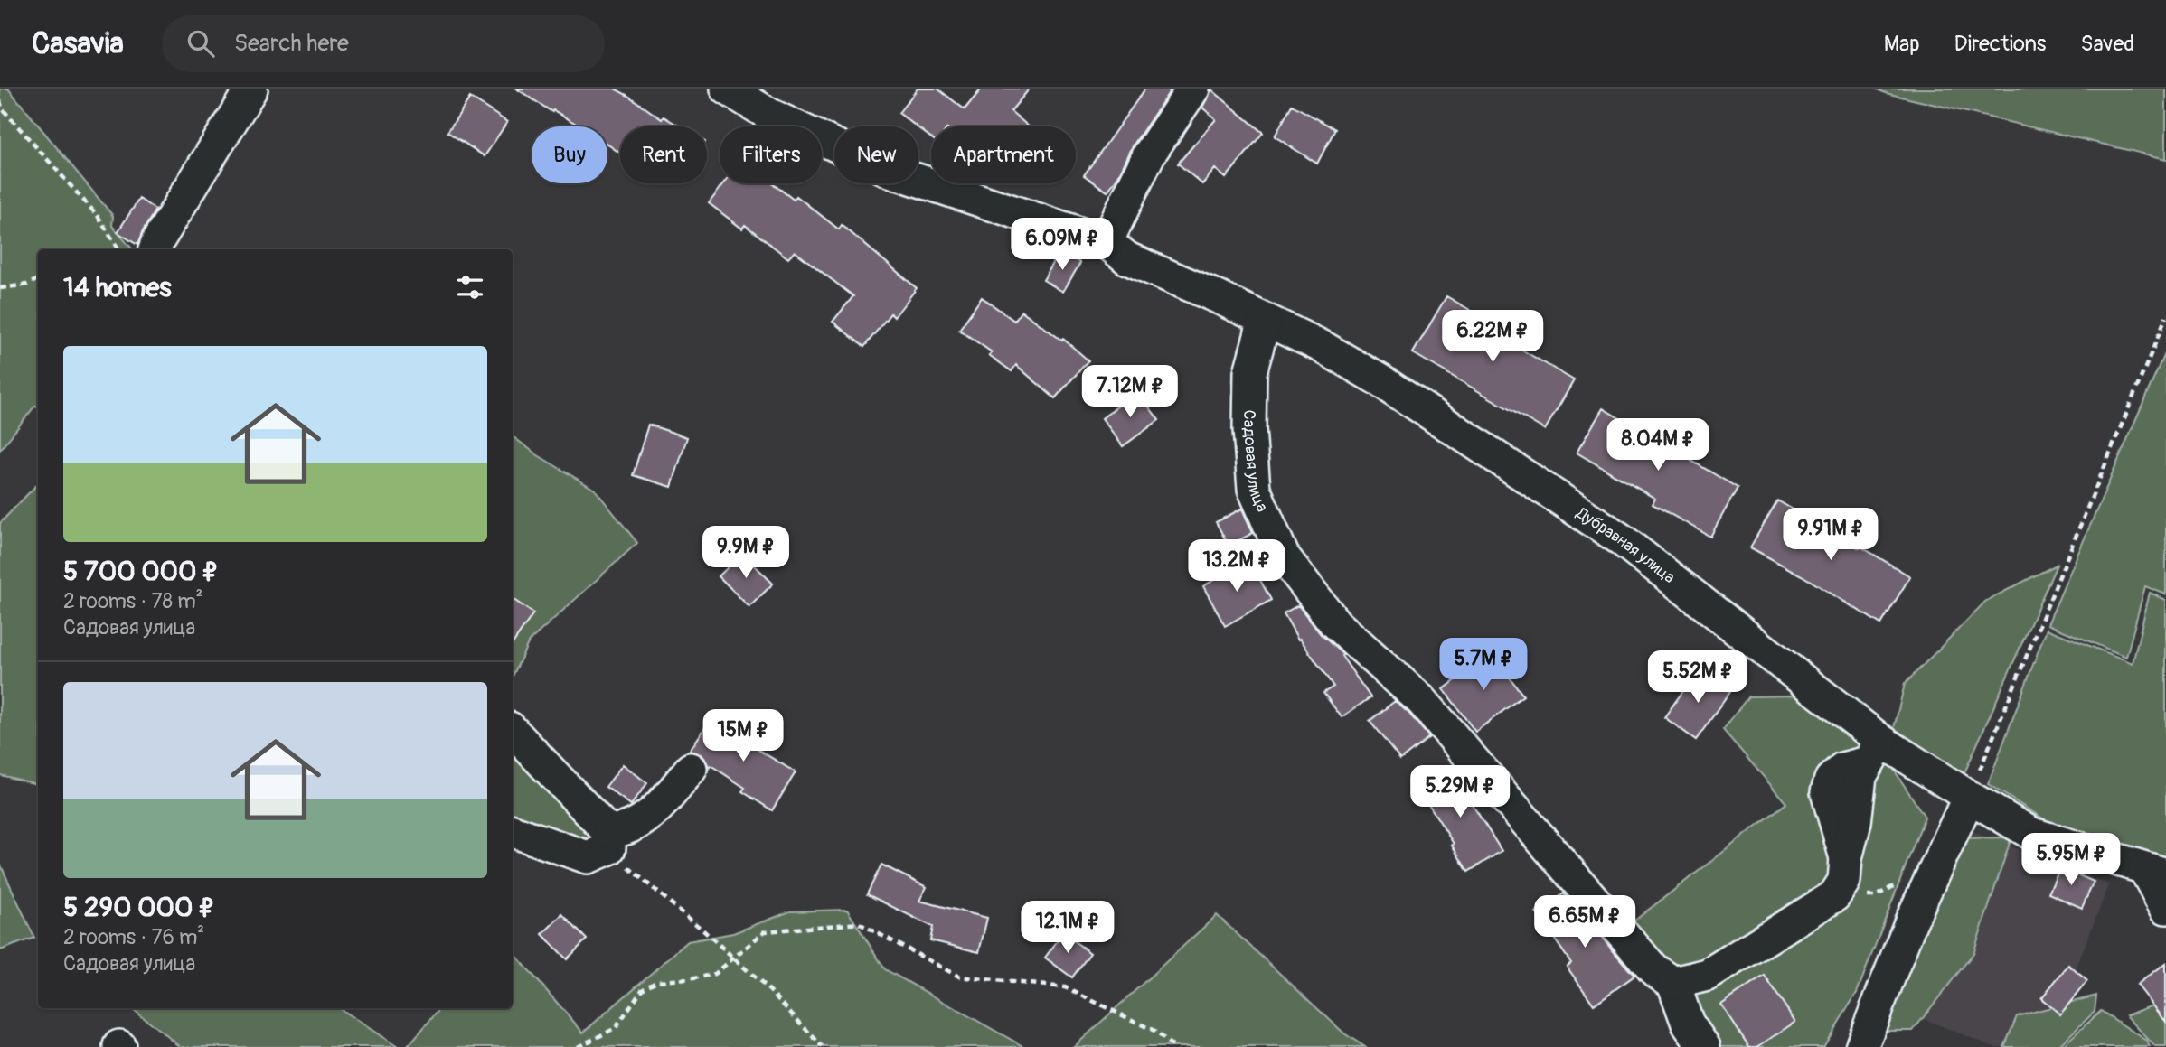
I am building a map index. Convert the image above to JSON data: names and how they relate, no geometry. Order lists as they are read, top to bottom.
{
  "streets": {
    "street": ["Садовая улица", "Дубравная улица"]
  },
  "crossings": [
    ["Садовая улица", "Дубравная улица"]
  ],
  "page": {
    "header": "Casavia",
    "search": "Search here",
    "nav": ["Map", "Directions", "Saved"],
    "chip": [
      "Buy",
      "Rent",
      "Filters",
      "New",
      "Apartment"
    ],
    "price": [
      "6.09M ₽",
      "6.22M ₽",
      "7.12M ₽",
      "8.04M ₽",
      "9.91M ₽",
      "9.9M ₽",
      "13.2M ₽",
      "5.7M ₽",
      "5.52M ₽",
      "15M ₽",
      "5.29M ₽",
      "5.95M ₽",
      "6.65M ₽",
      "12.1M ₽"
    ],
    "heading": "14 homes",
    "list": [
      {
        "name": "5 700 000 ₽",
        "note": "2 rooms · 78 m² · Садовая улица"
      },
      {
        "name": "5 290 000 ₽",
        "note": "2 rooms · 76 m² · Садовая улица"
      }
    ]
  }
}
